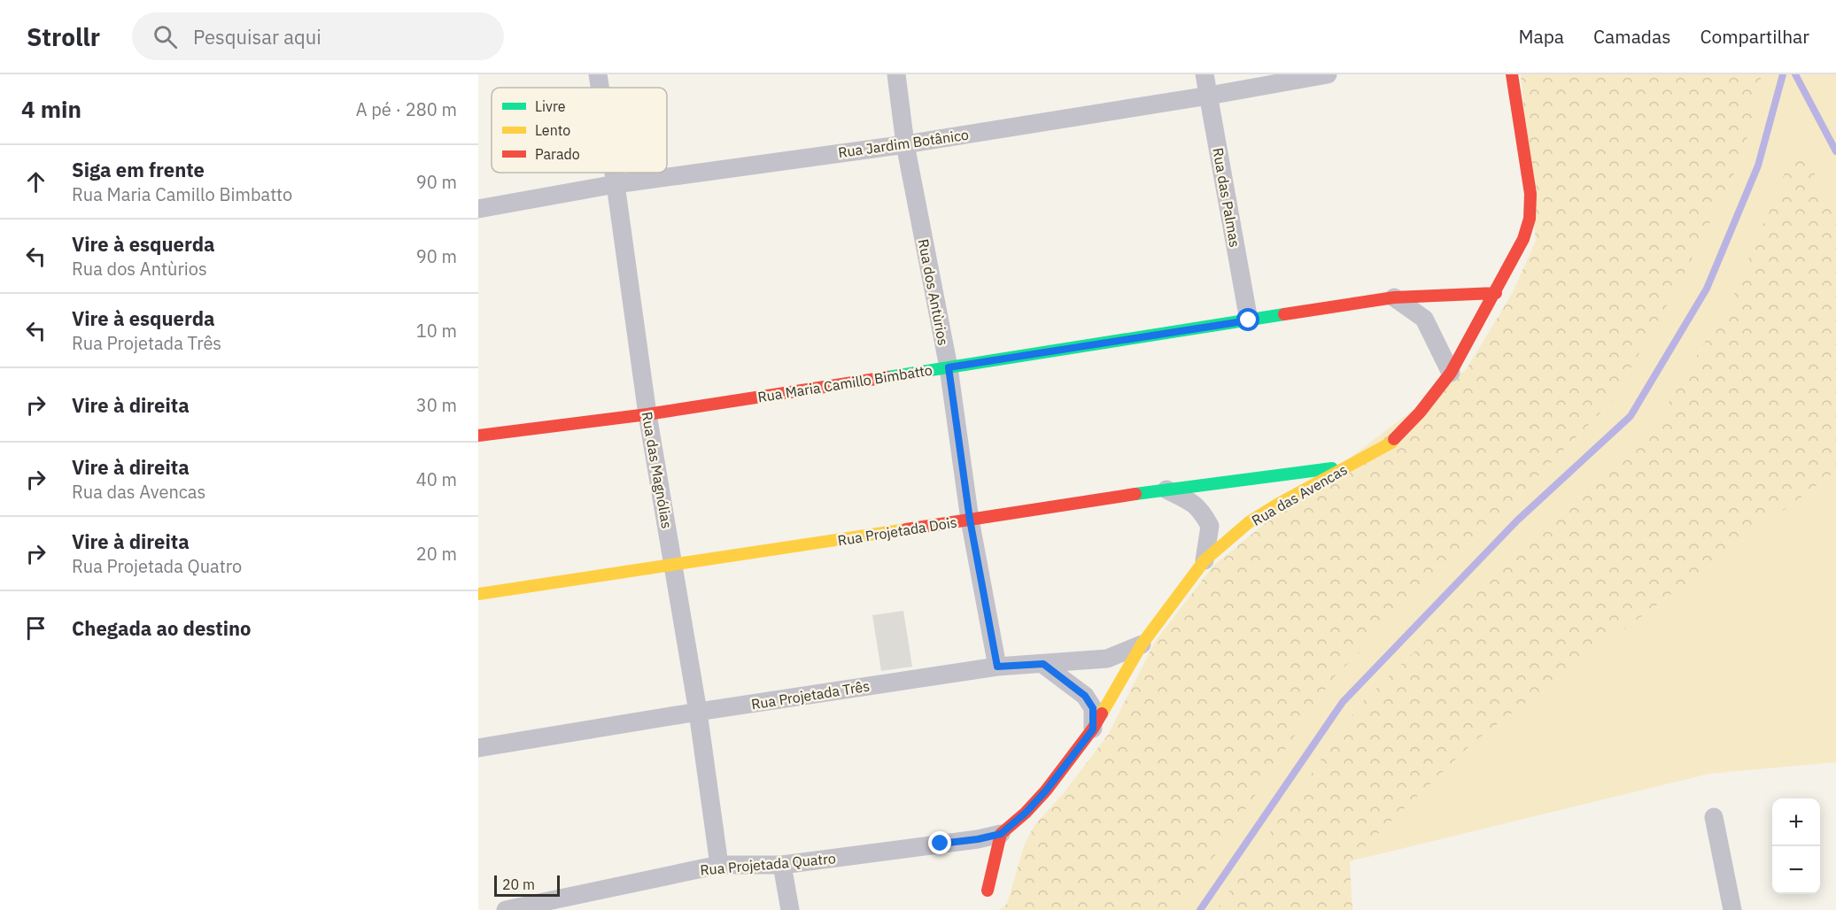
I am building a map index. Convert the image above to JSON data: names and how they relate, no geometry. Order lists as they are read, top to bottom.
{
  "streets": {
    "street": [
      "Rua Jardim Botânico",
      "Rua das Palmas",
      "Rua dos Antùrios",
      "Rua Maria Camillo Bimbatto",
      "Rua das Magnólias",
      "Rua das Avencas",
      "Rua Projetada Dois",
      "Rua Projetada Três",
      "Rua Projetada Quatro"
    ]
  },
  "crossings": [
    ["Rua Jardim Botânico", "Rua das Palmas"],
    ["Rua Jardim Botânico", "Rua dos Antùrios"],
    ["Rua Jardim Botânico", "Rua das Magnólias"],
    ["Rua das Palmas", "Rua Maria Camillo Bimbatto"],
    ["Rua dos Antùrios", "Rua Maria Camillo Bimbatto"],
    ["Rua dos Antùrios", "Rua Projetada Dois"],
    ["Rua dos Antùrios", "Rua Projetada Três"],
    ["Rua Maria Camillo Bimbatto", "Rua das Magnólias"],
    ["Rua Maria Camillo Bimbatto", "Rua das Avencas"],
    ["Rua das Magnólias", "Rua Projetada Dois"],
    ["Rua das Magnólias", "Rua Projetada Três"],
    ["Rua das Magnólias", "Rua Projetada Quatro"],
    ["Rua das Avencas", "Rua Projetada Dois"],
    ["Rua das Avencas", "Rua Projetada Três"],
    ["Rua das Avencas", "Rua Projetada Quatro"]
  ],
  "legend": ["Livre", "Lento", "Parado"],
  "scale_bar": "20 m",
  "page": {
    "header": "Strollr",
    "search": "Pesquisar aqui",
    "nav": ["Mapa", "Camadas", "Compartilhar"],
    "heading": ["4 min", "A pé · 280 m"],
    "list": [
      ["Siga em frente", "Rua Maria Camillo Bimbatto", "90 m"],
      ["Vire à esquerda", "Rua dos Antùrios", "90 m"],
      ["Vire à esquerda", "Rua Projetada Três", "10 m"],
      ["Vire à direita", "30 m"],
      ["Vire à direita", "Rua das Avencas", "40 m"],
      ["Vire à direita", "Rua Projetada Quatro", "20 m"],
      "Chegada ao destino"
    ],
    "map_buttons": ["+", "−"],
    "scale": "20 m"
  }
}
